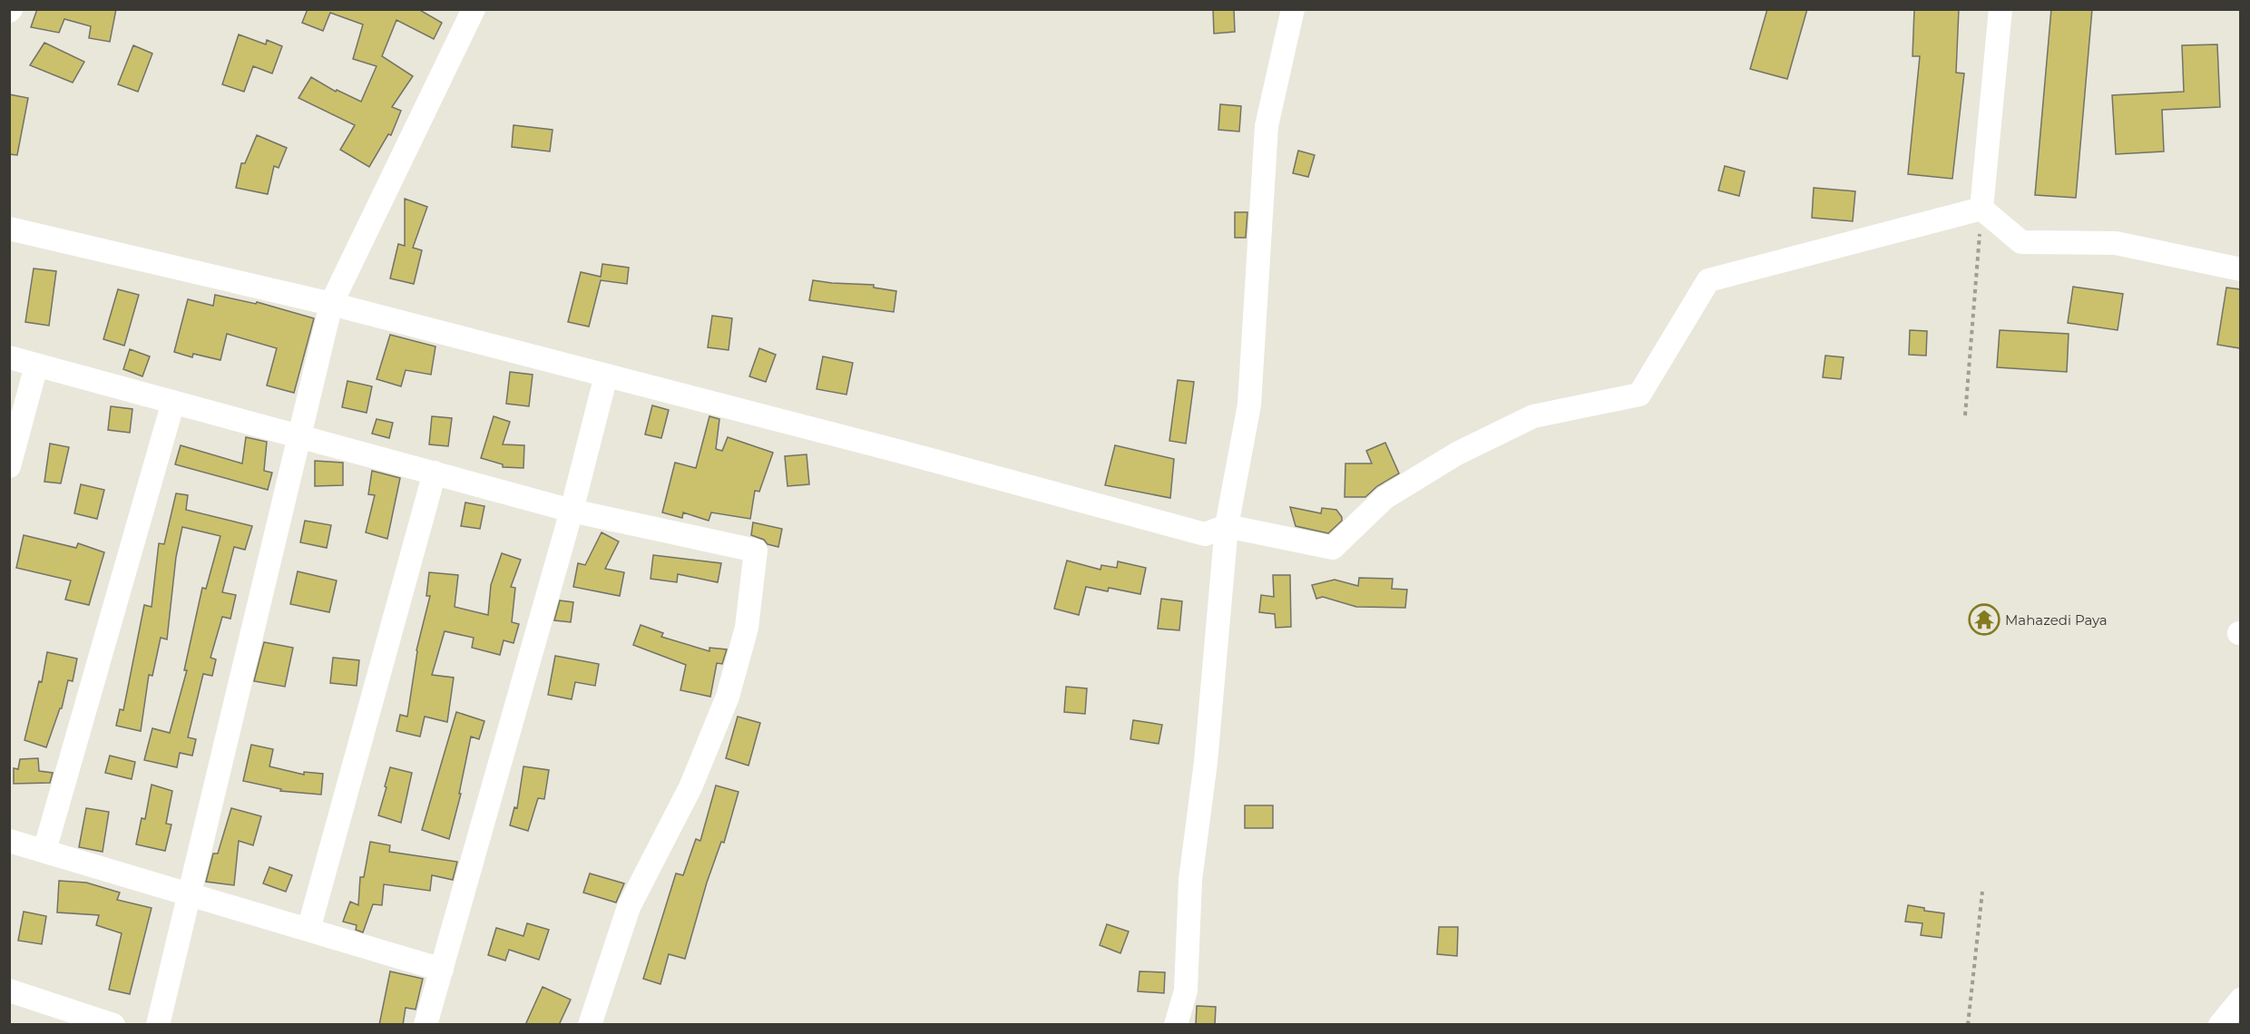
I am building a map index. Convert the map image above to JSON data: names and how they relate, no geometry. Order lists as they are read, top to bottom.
{
  "places": {
    "temple": ["Mahazedi Paya"]
  }
}
